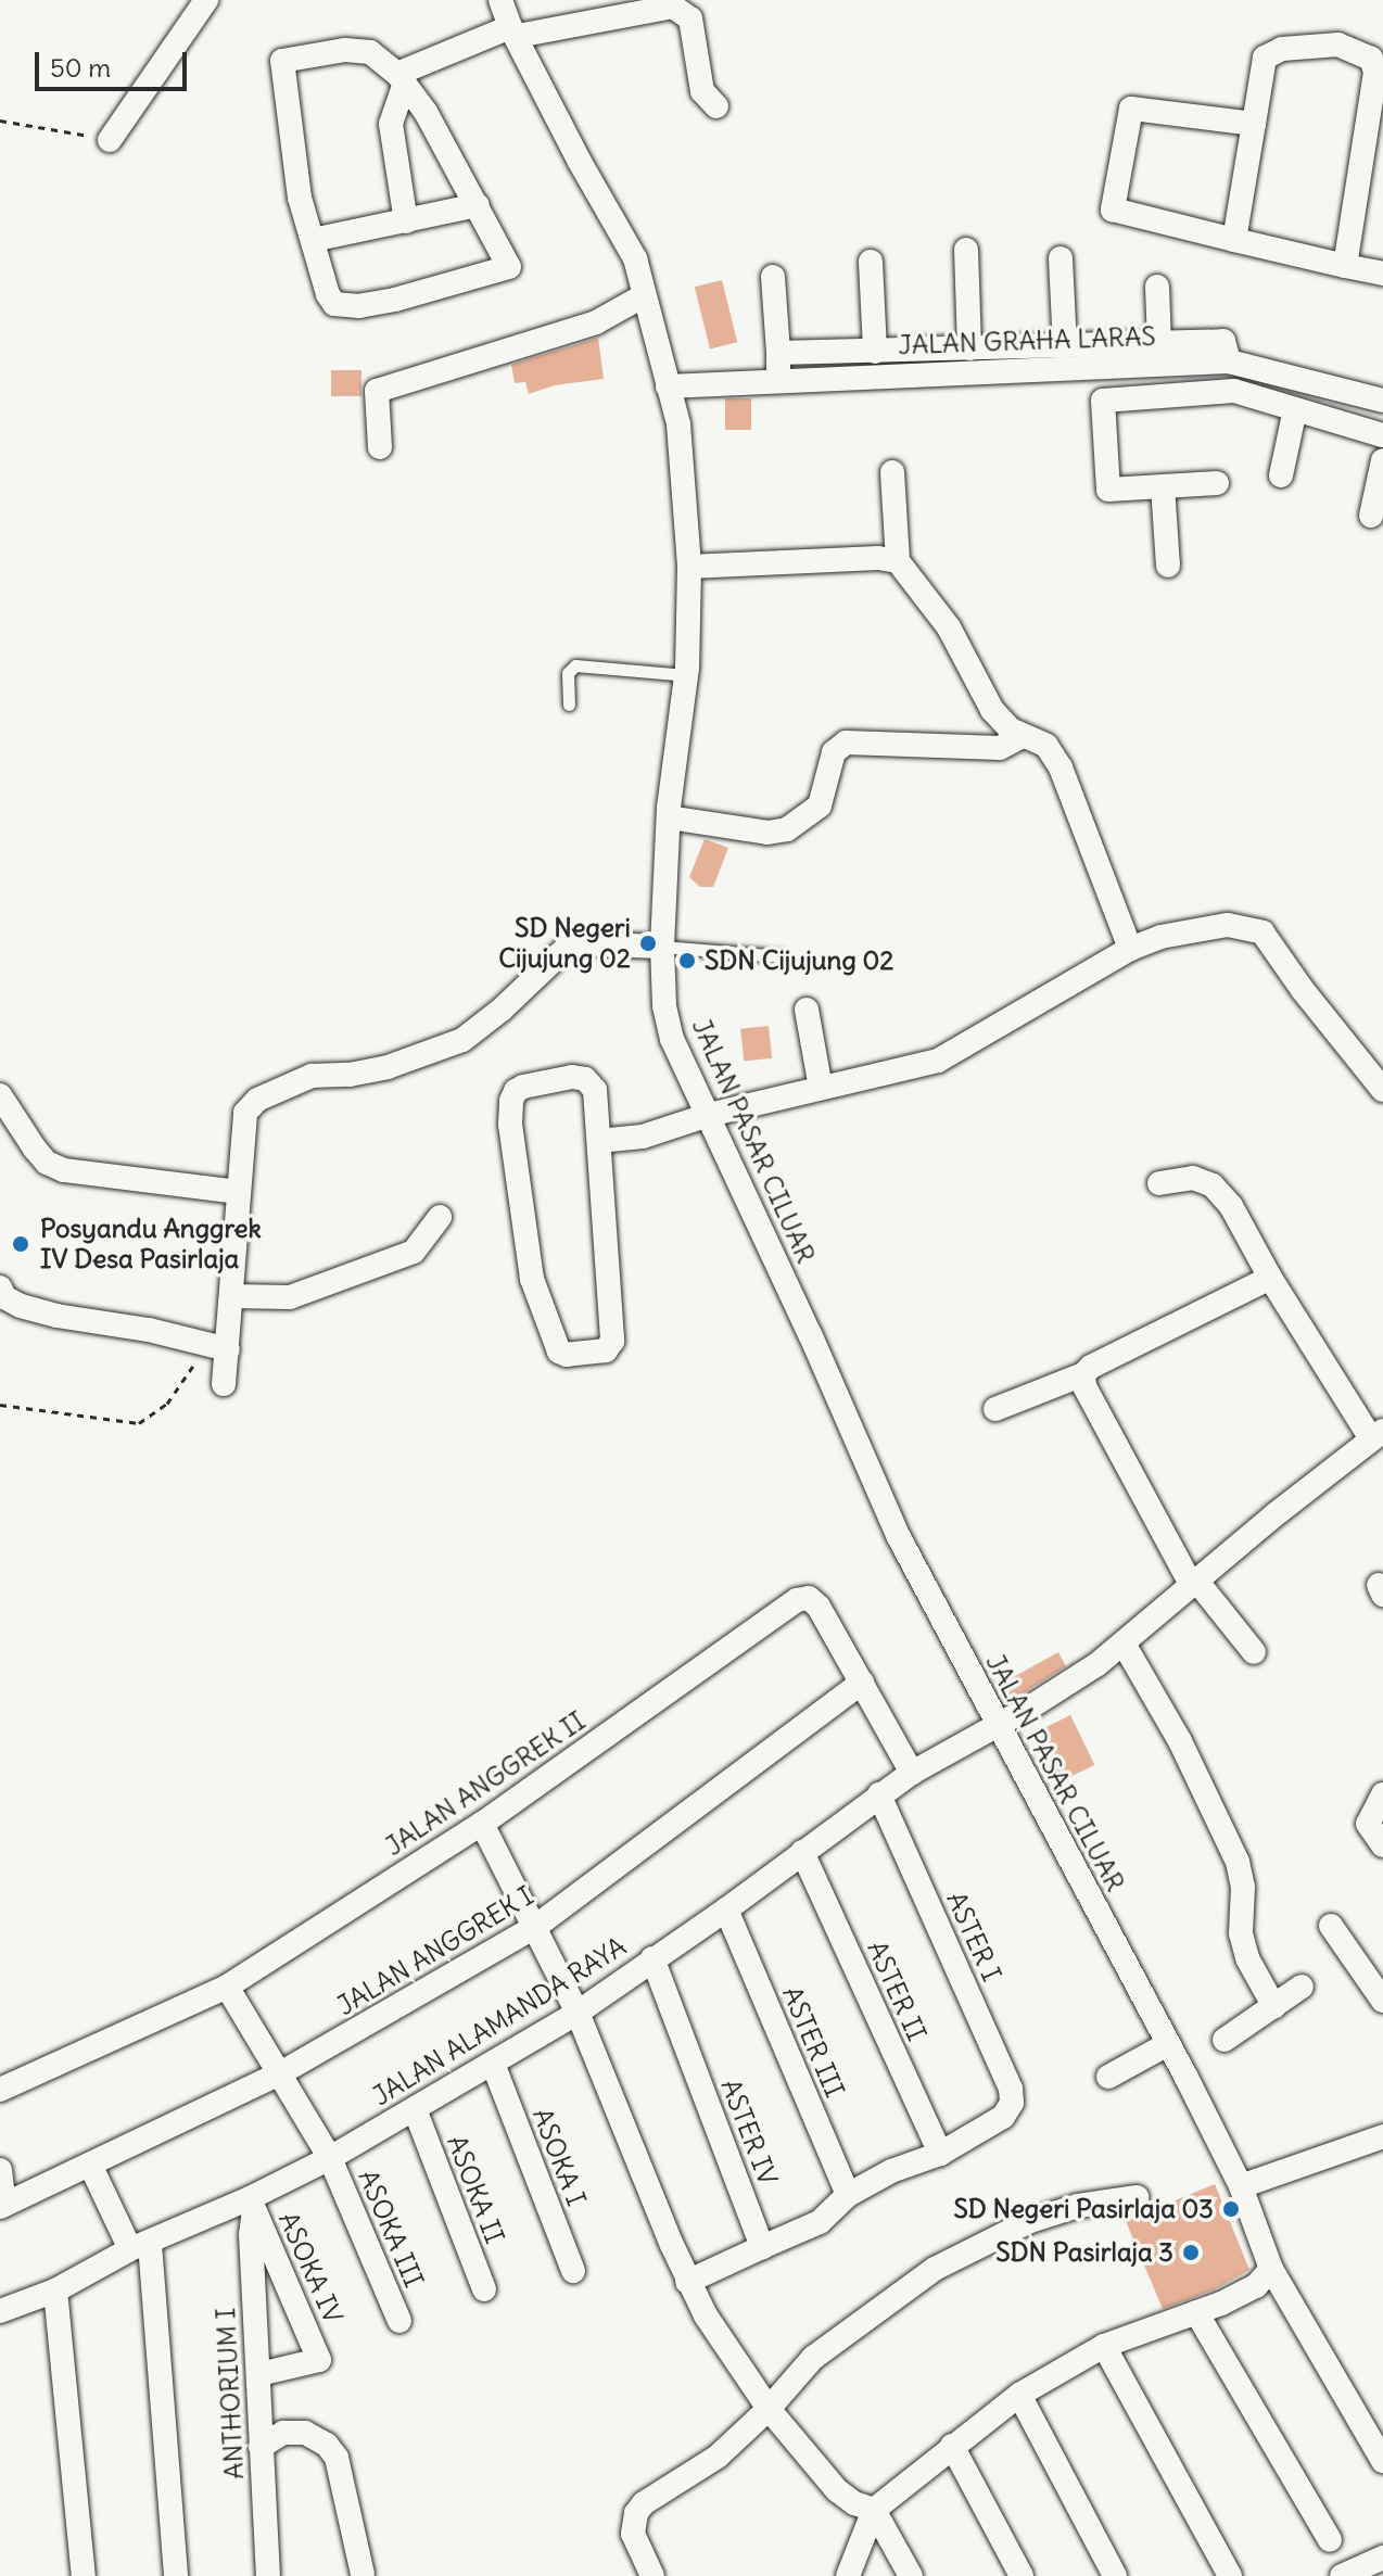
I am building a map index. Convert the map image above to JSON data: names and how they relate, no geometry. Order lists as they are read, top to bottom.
{
  "streets": {
    "street": [
      "JALAN GRAHA LARAS",
      "JALAN PASAR CILUAR",
      "JALAN ANGGREK II",
      "ASTER I",
      "JALAN ANGGREK I",
      "ASTER II",
      "JALAN ALAMANDA RAYA",
      "ASTER III",
      "ASTER IV",
      "ASOKA I",
      "ASOKA II",
      "ASOKA III",
      "ASOKA IV",
      "ANTHORIUM I"
    ]
  },
  "crossings": [
    ["JALAN GRAHA LARAS", "JALAN PASAR CILUAR"],
    ["JALAN PASAR CILUAR", "JALAN ALAMANDA RAYA"],
    ["JALAN ANGGREK II", "JALAN ANGGREK I"],
    ["JALAN ANGGREK II", "JALAN ALAMANDA RAYA"],
    ["JALAN ANGGREK II", "ASOKA III"],
    ["ASTER I", "ASTER II"],
    ["ASTER I", "JALAN ALAMANDA RAYA"],
    ["JALAN ANGGREK I", "ASOKA III"],
    ["ASTER II", "JALAN ALAMANDA RAYA"],
    ["JALAN ALAMANDA RAYA", "ASTER III"],
    ["JALAN ALAMANDA RAYA", "ASTER IV"],
    ["JALAN ALAMANDA RAYA", "ASOKA I"],
    ["JALAN ALAMANDA RAYA", "ASOKA II"],
    ["JALAN ALAMANDA RAYA", "ASOKA III"],
    ["JALAN ALAMANDA RAYA", "ASOKA IV"],
    ["JALAN ALAMANDA RAYA", "ANTHORIUM I"],
    ["ASOKA IV", "ANTHORIUM I"]
  ],
  "places": [
    "SD Negeri Cijujung 02",
    "SDN Cijujung 02",
    "Posyandu Anggrek IV Desa Pasirlaja",
    "SD Negeri Pasirlaja 03",
    "SDN Pasirlaja 3"
  ],
  "scale_bar": "50 m"
}
